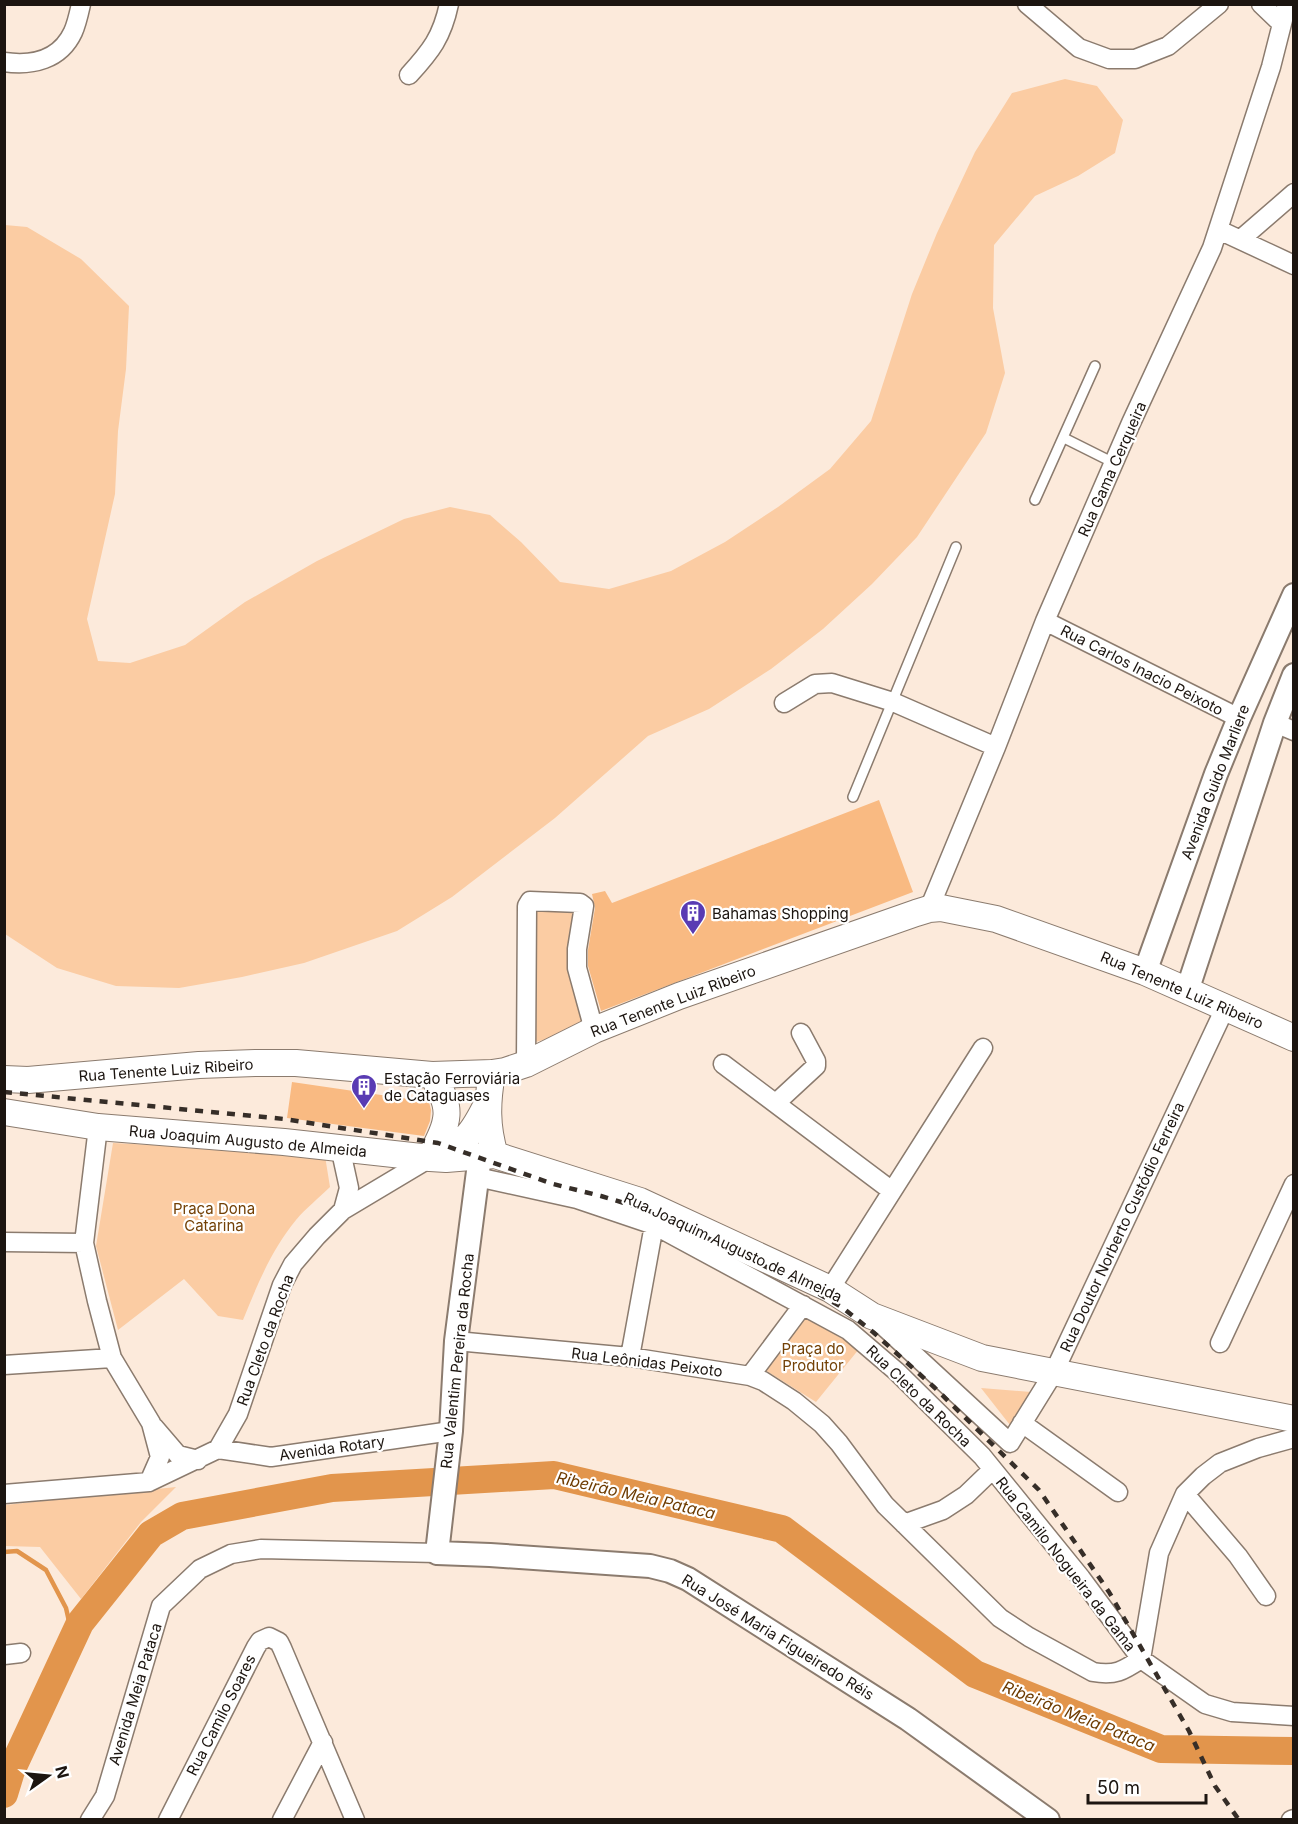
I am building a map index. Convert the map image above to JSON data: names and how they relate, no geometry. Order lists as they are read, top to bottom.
{
  "streets": {
    "main road": ["Rua Tenente Luiz Ribeiro", "Rua Joaquim Augusto de Almeida"],
    "street": [
      "Rua Gama Cerqueira",
      "Rua Carlos Inacio Peixoto",
      "Avenida Guido Marliere",
      "Rua Doutor Norberto Custódio Ferreira",
      "Rua Cleto da Rocha",
      "Rua Valentim Pereira da Rocha",
      "Rua Leônidas Peixoto",
      "Avenida Rotary",
      "Rua Camilo Nogueira da Gama",
      "Rua José Maria Figueiredo Réis",
      "Avenida Meia Pataca",
      "Rua Camilo Soares"
    ]
  },
  "crossings": [
    ["Rua Gama Cerqueira", "Rua Carlos Inacio Peixoto"],
    ["Rua Gama Cerqueira", "Rua Tenente Luiz Ribeiro"],
    ["Rua Carlos Inacio Peixoto", "Avenida Guido Marliere"],
    ["Avenida Guido Marliere", "Rua Tenente Luiz Ribeiro"],
    ["Rua Tenente Luiz Ribeiro", "Rua Doutor Norberto Custódio Ferreira"],
    ["Rua Joaquim Augusto de Almeida", "Rua Doutor Norberto Custódio Ferreira"],
    ["Rua Joaquim Augusto de Almeida", "Rua Cleto da Rocha"],
    ["Rua Joaquim Augusto de Almeida", "Rua Valentim Pereira da Rocha"],
    ["Rua Cleto da Rocha", "Rua Valentim Pereira da Rocha"],
    ["Rua Cleto da Rocha", "Avenida Rotary"],
    ["Rua Cleto da Rocha", "Rua Camilo Nogueira da Gama"],
    ["Rua Valentim Pereira da Rocha", "Rua Leônidas Peixoto"],
    ["Rua Valentim Pereira da Rocha", "Avenida Rotary"],
    ["Rua Valentim Pereira da Rocha", "Rua José Maria Figueiredo Réis"],
    ["Rua Valentim Pereira da Rocha", "Avenida Meia Pataca"],
    ["Rua Leônidas Peixoto", "Rua Camilo Nogueira da Gama"],
    ["Rua José Maria Figueiredo Réis", "Avenida Meia Pataca"]
  ],
  "water": ["Ribeirão Meia Pataca"],
  "parks": ["Praça Dona Catarina", "Praça do Produtor"],
  "places": {
    "building": ["Bahamas Shopping", "Estação Ferroviária de Cataguases"]
  },
  "scale_bar": "50 m",
  "north": "right"
}
